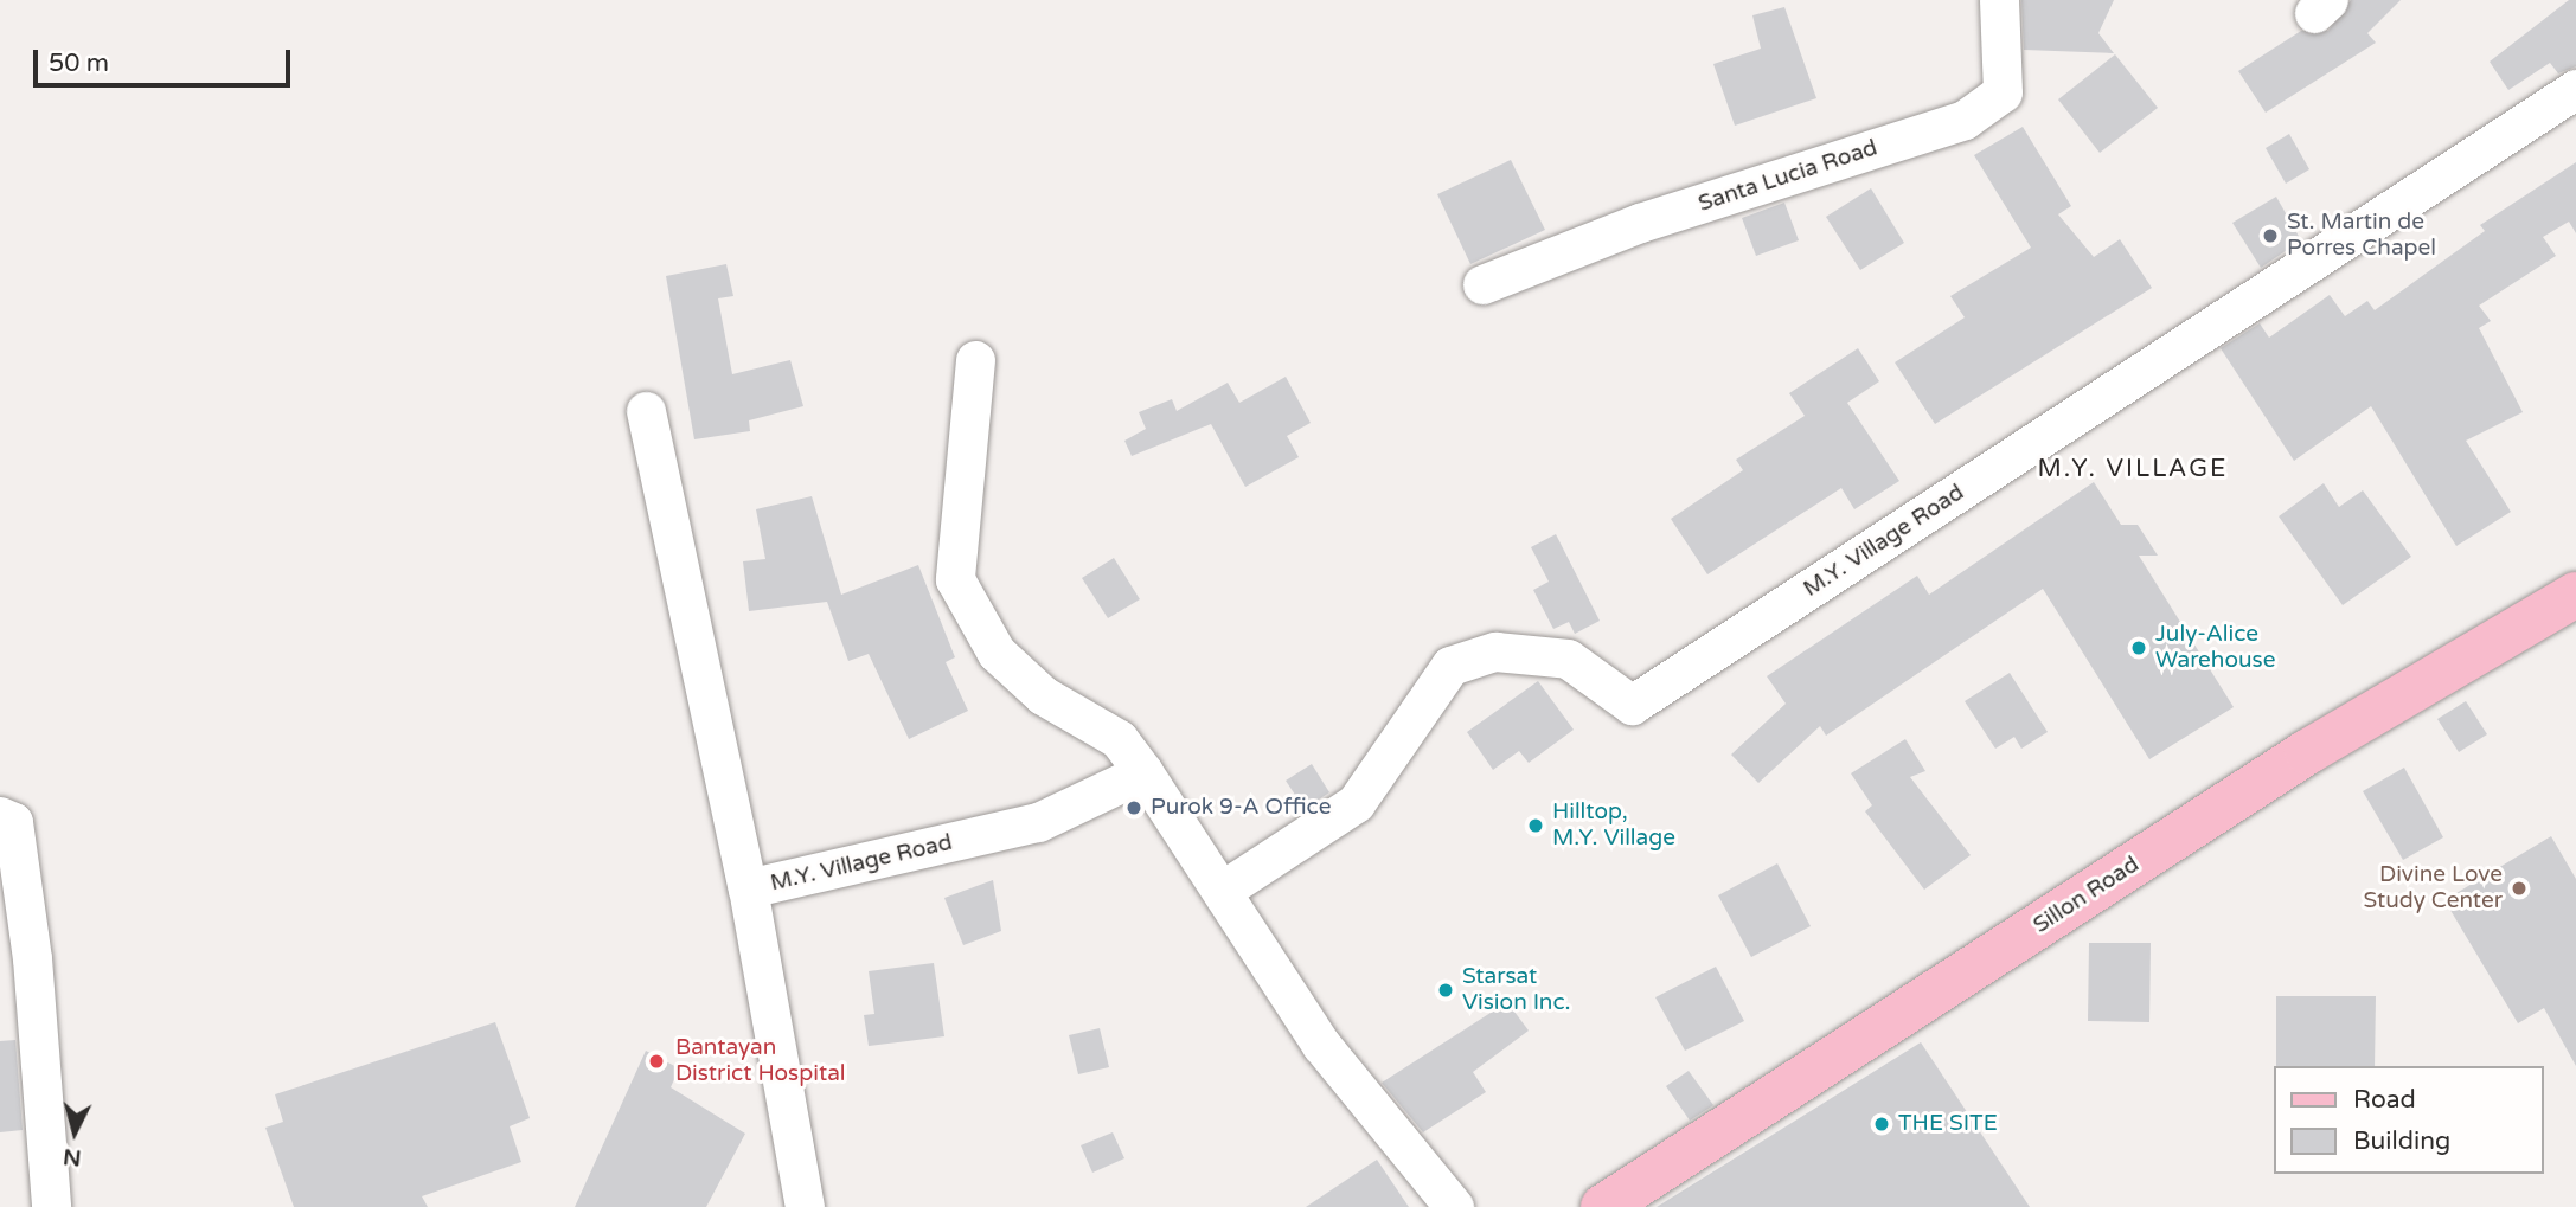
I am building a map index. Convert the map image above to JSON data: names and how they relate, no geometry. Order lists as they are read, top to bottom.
{
  "streets": {
    "main road": ["Sillon Road"],
    "street": ["Santa Lucia Road", "M.Y. Village Road"]
  },
  "districts": ["M.Y. VILLAGE"],
  "places": [
    "St. Martin de Porres Chapel",
    "July-Alice Warehouse",
    "Purok 9-A Office",
    "Hilltop, M.Y. Village",
    "Divine Love Study Center",
    "Starsat Vision Inc.",
    "Bantayan District Hospital",
    "THE SITE"
  ],
  "legend": ["Road", "Building"],
  "scale_bar": "50 m",
  "north": "bottom"
}
